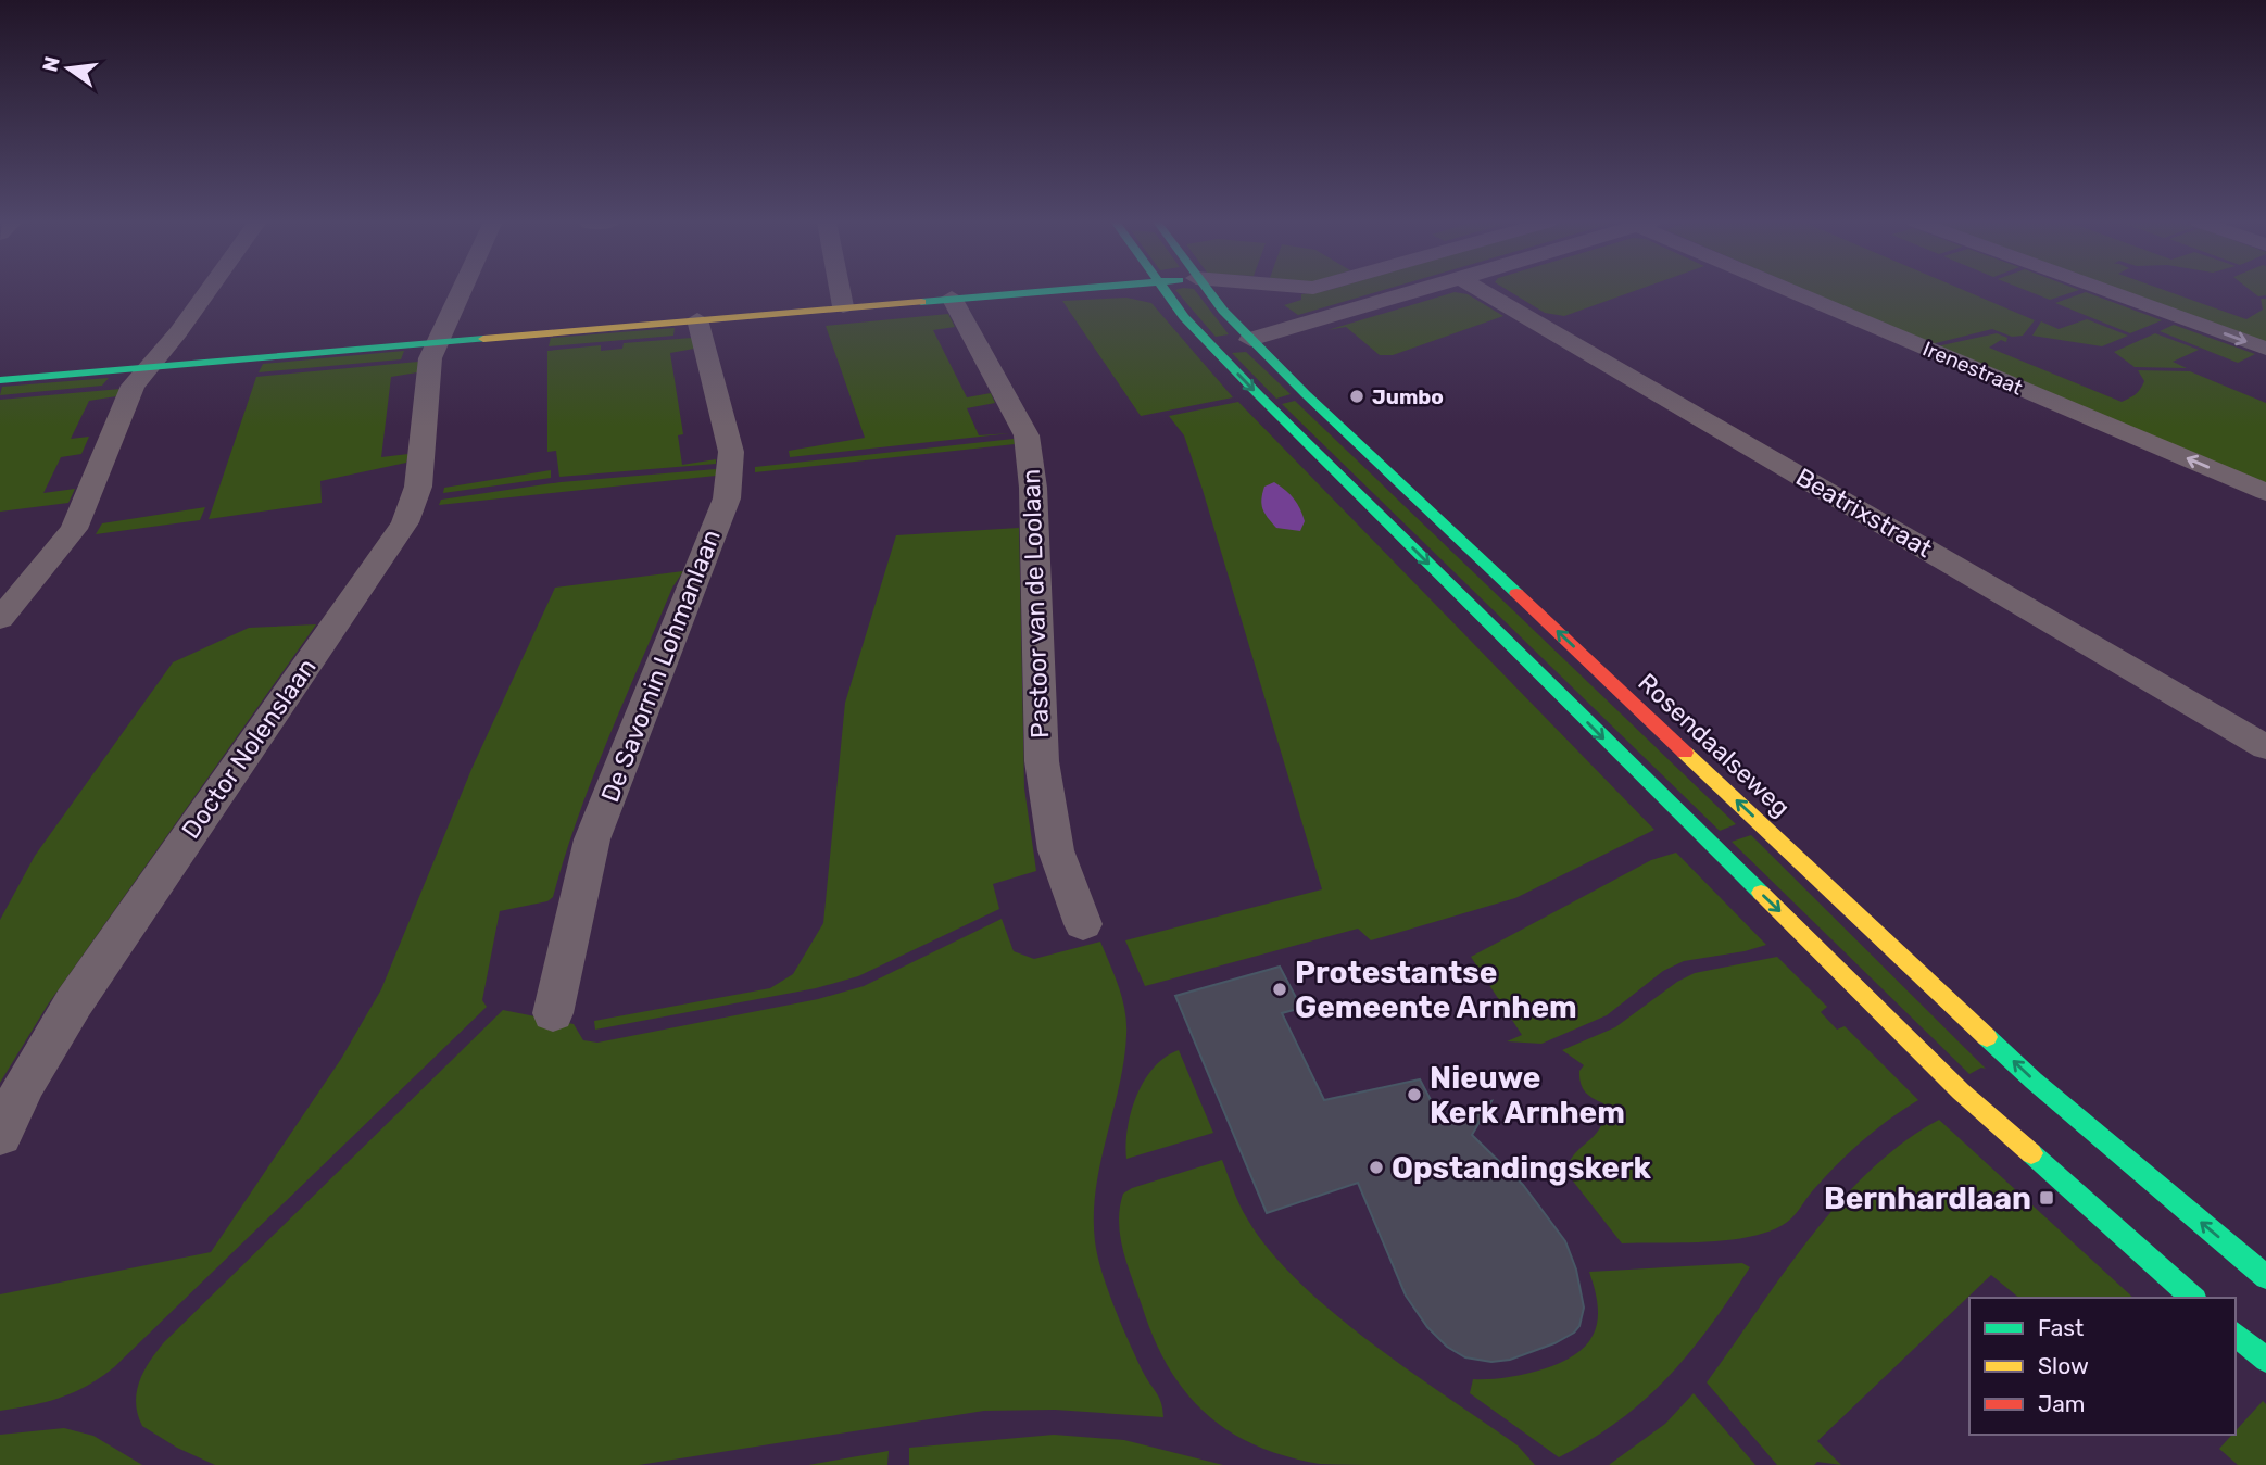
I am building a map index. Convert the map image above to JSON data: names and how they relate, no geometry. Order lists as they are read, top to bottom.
{
  "streets": {
    "street": [
      "Irenestraat",
      "Beatrixstraat",
      "Pastoor van de Loolaan",
      "De Savornin Lohmanlaan",
      "Rosendaalseweg",
      "Doctor Nolenslaan"
    ]
  },
  "places": {
    "other": [
      "Jumbo",
      "Protestantse Gemeente Arnhem",
      "Nieuwe Kerk Arnhem",
      "Opstandingskerk"
    ],
    "transit": ["Bernhardlaan"]
  },
  "legend": ["Fast", "Slow", "Jam"],
  "north": "left"
}
